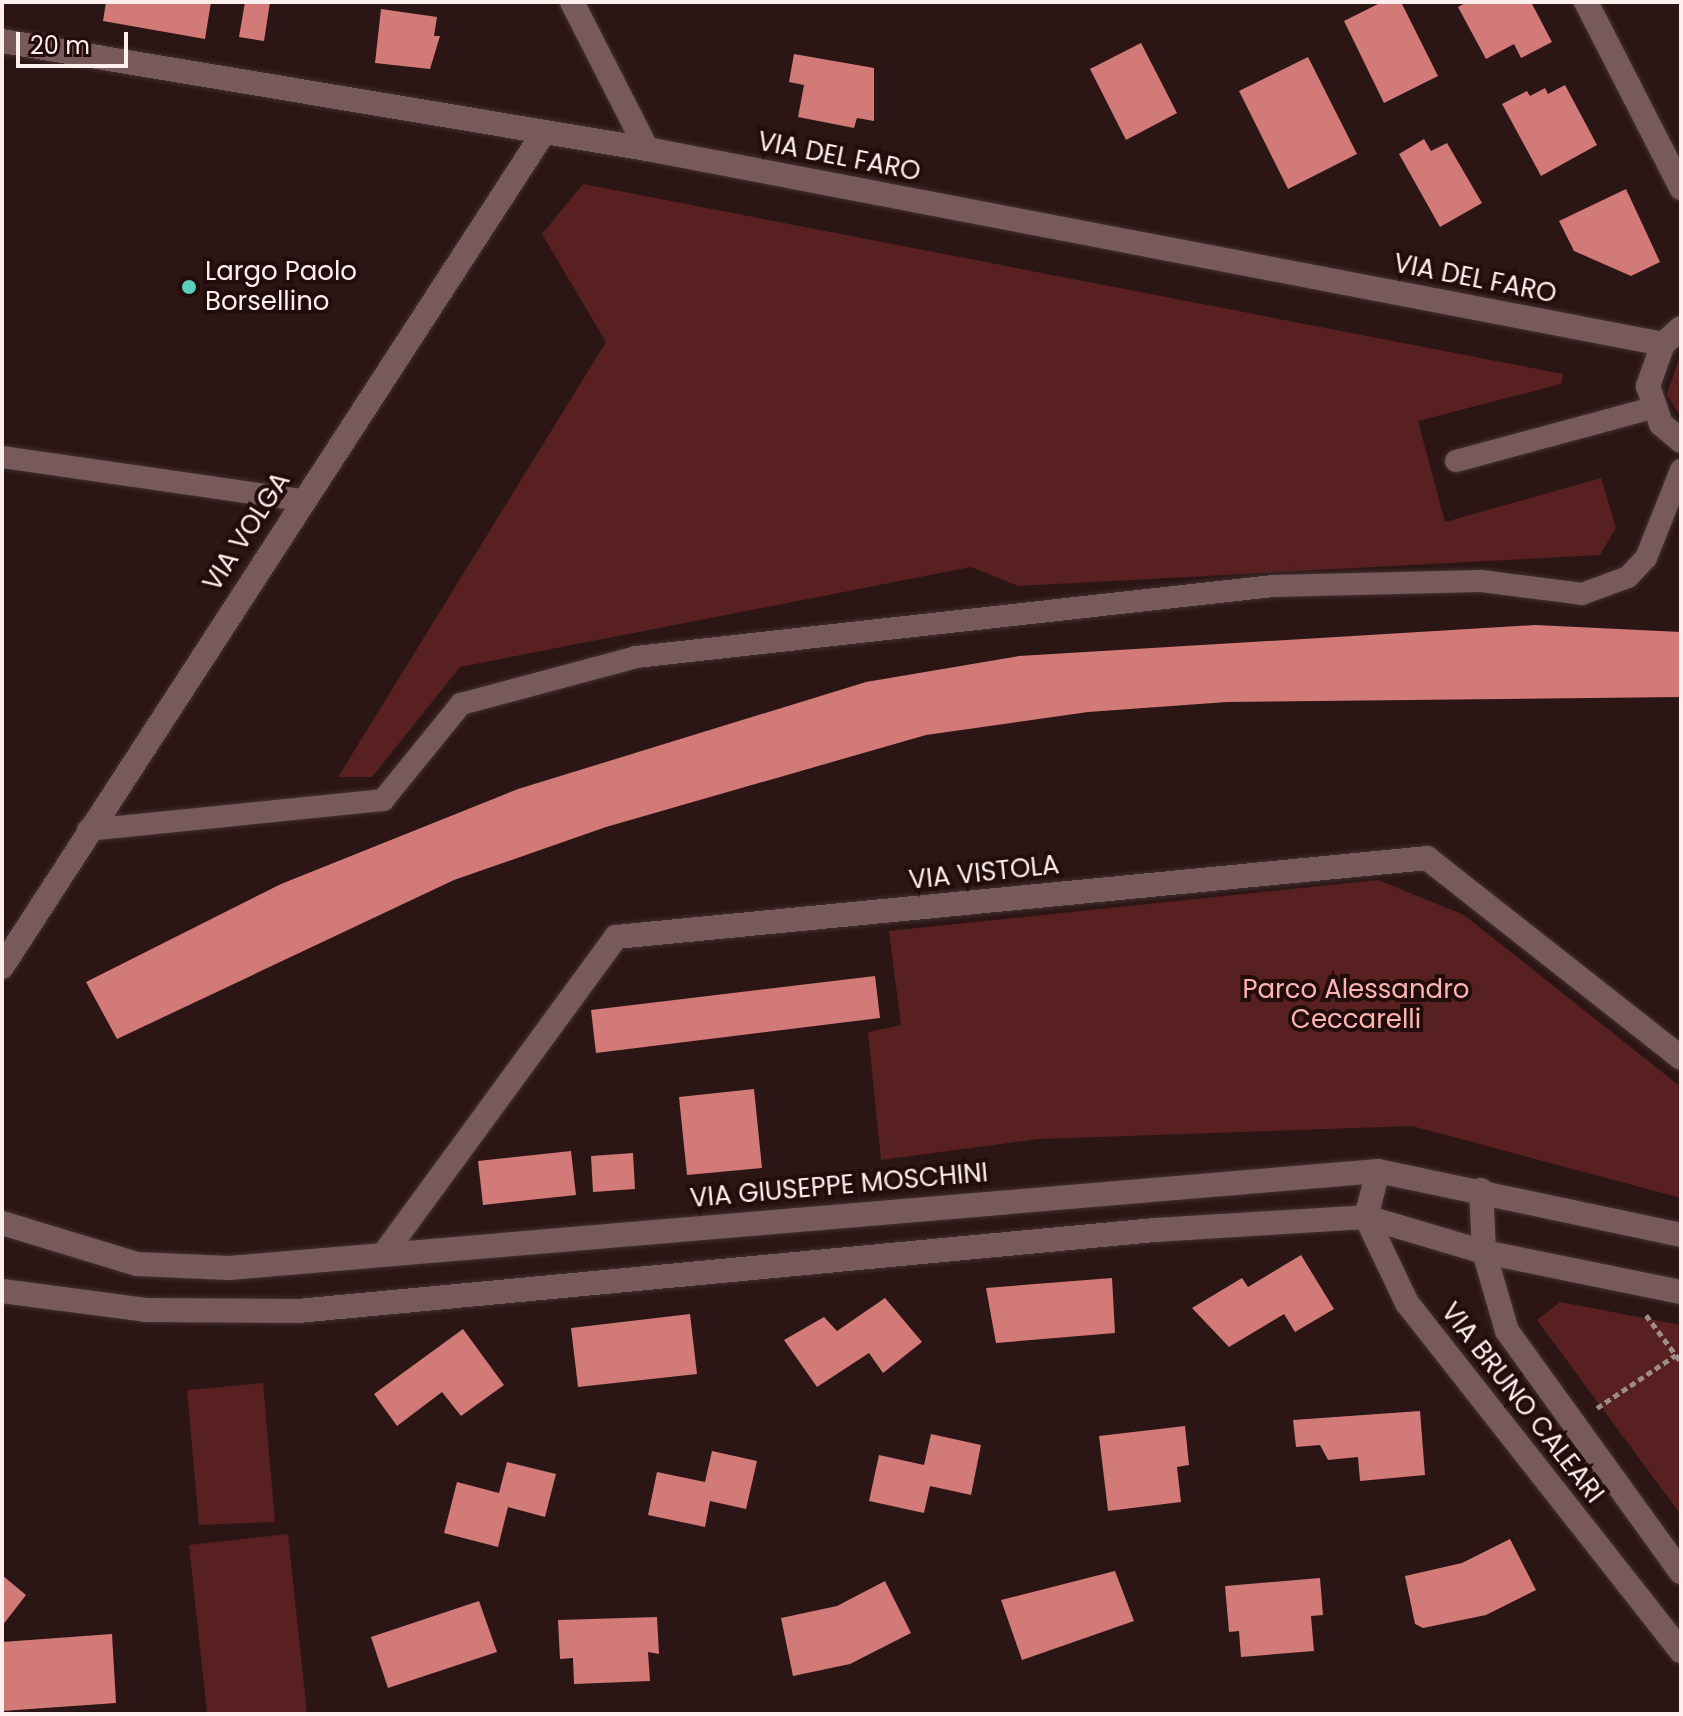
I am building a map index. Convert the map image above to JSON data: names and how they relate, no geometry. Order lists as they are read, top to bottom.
{
  "streets": {
    "street": [
      "VIA DEL FARO",
      "VIA VOLGA",
      "VIA VISTOLA",
      "VIA GIUSEPPE MOSCHINI",
      "VIA BRUNO CALEARI"
    ]
  },
  "crossings": [
    ["VIA DEL FARO", "VIA VOLGA"],
    ["VIA VISTOLA", "VIA GIUSEPPE MOSCHINI"],
    ["VIA GIUSEPPE MOSCHINI", "VIA BRUNO CALEARI"]
  ],
  "parks": ["Parco Alessandro Ceccarelli"],
  "places": ["Largo Paolo Borsellino"],
  "scale_bar": "20 m"
}
